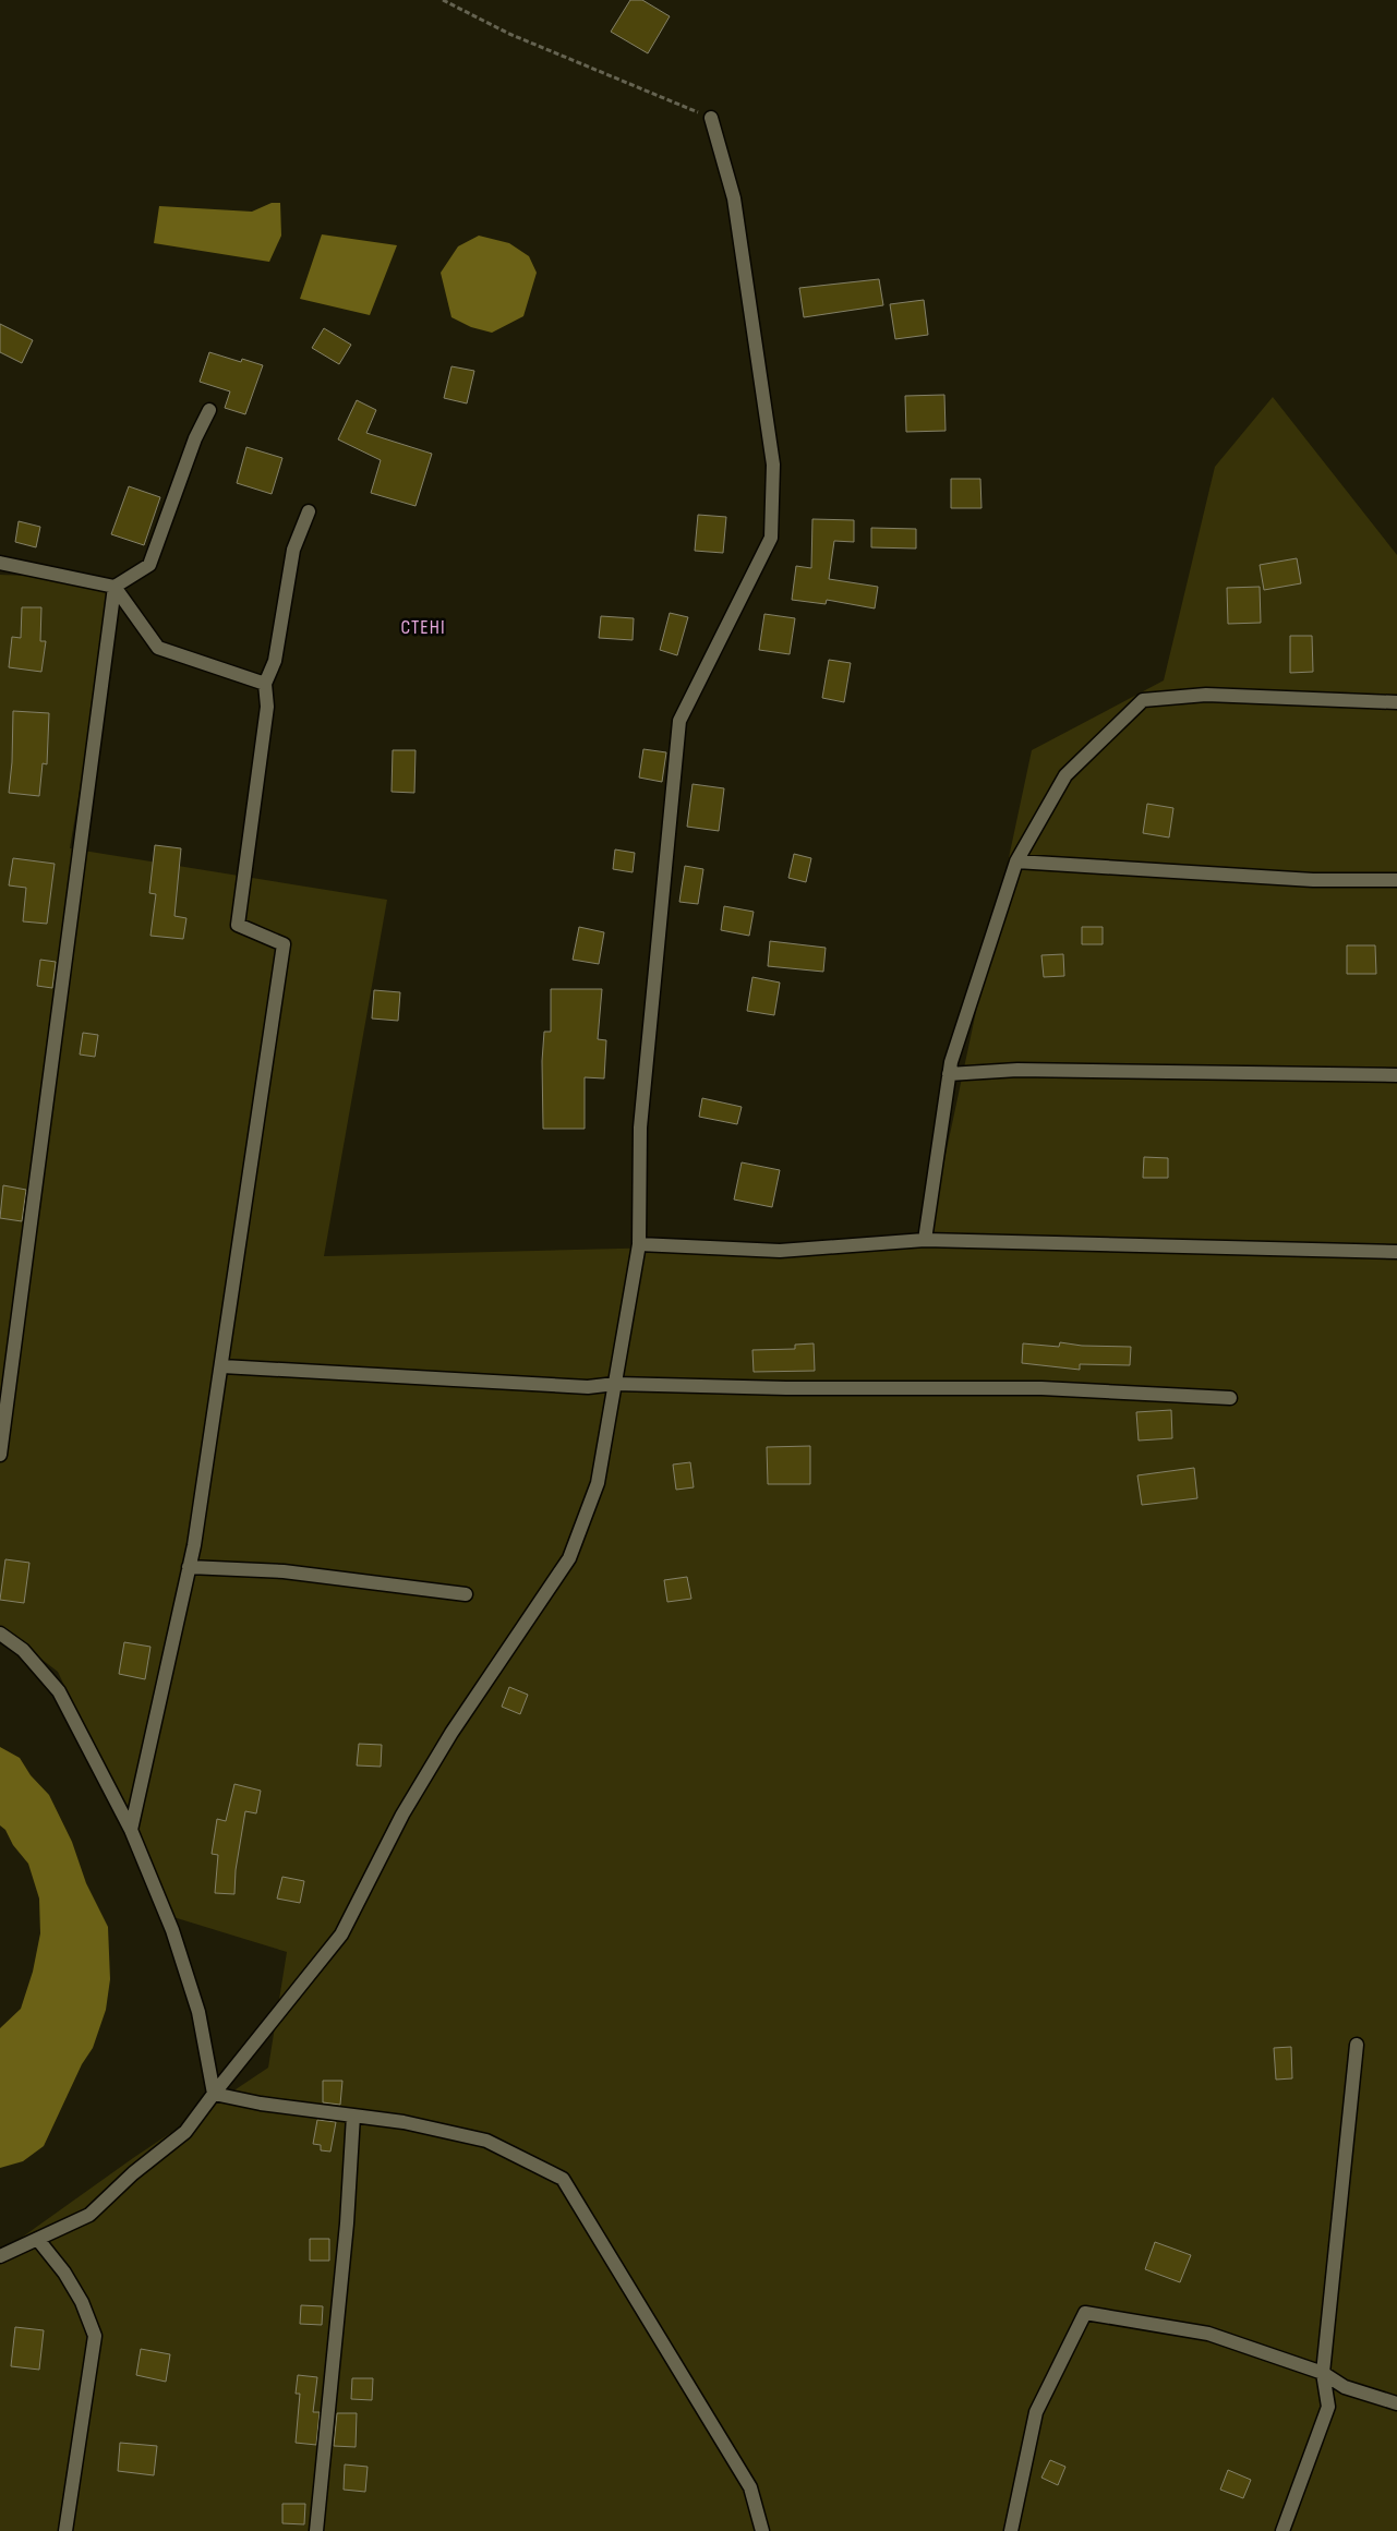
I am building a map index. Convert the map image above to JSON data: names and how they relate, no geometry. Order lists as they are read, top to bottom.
{
  "districts": ["СТЕНІ"]
}
